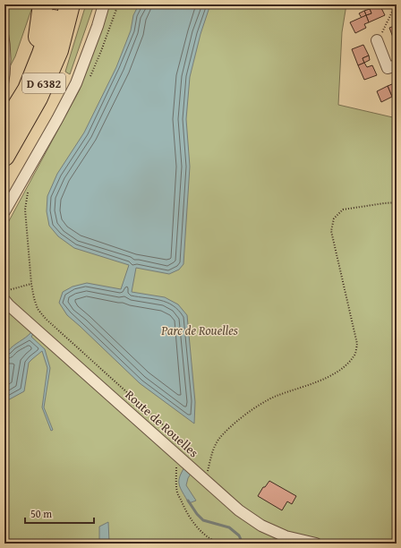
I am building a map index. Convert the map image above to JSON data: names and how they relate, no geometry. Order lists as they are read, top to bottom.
{
  "streets": {
    "highway": ["D 6382"],
    "street": ["Route de Rouelles"]
  },
  "parks": ["Parc de Rouelles"],
  "scale_bar": "50 m"
}
